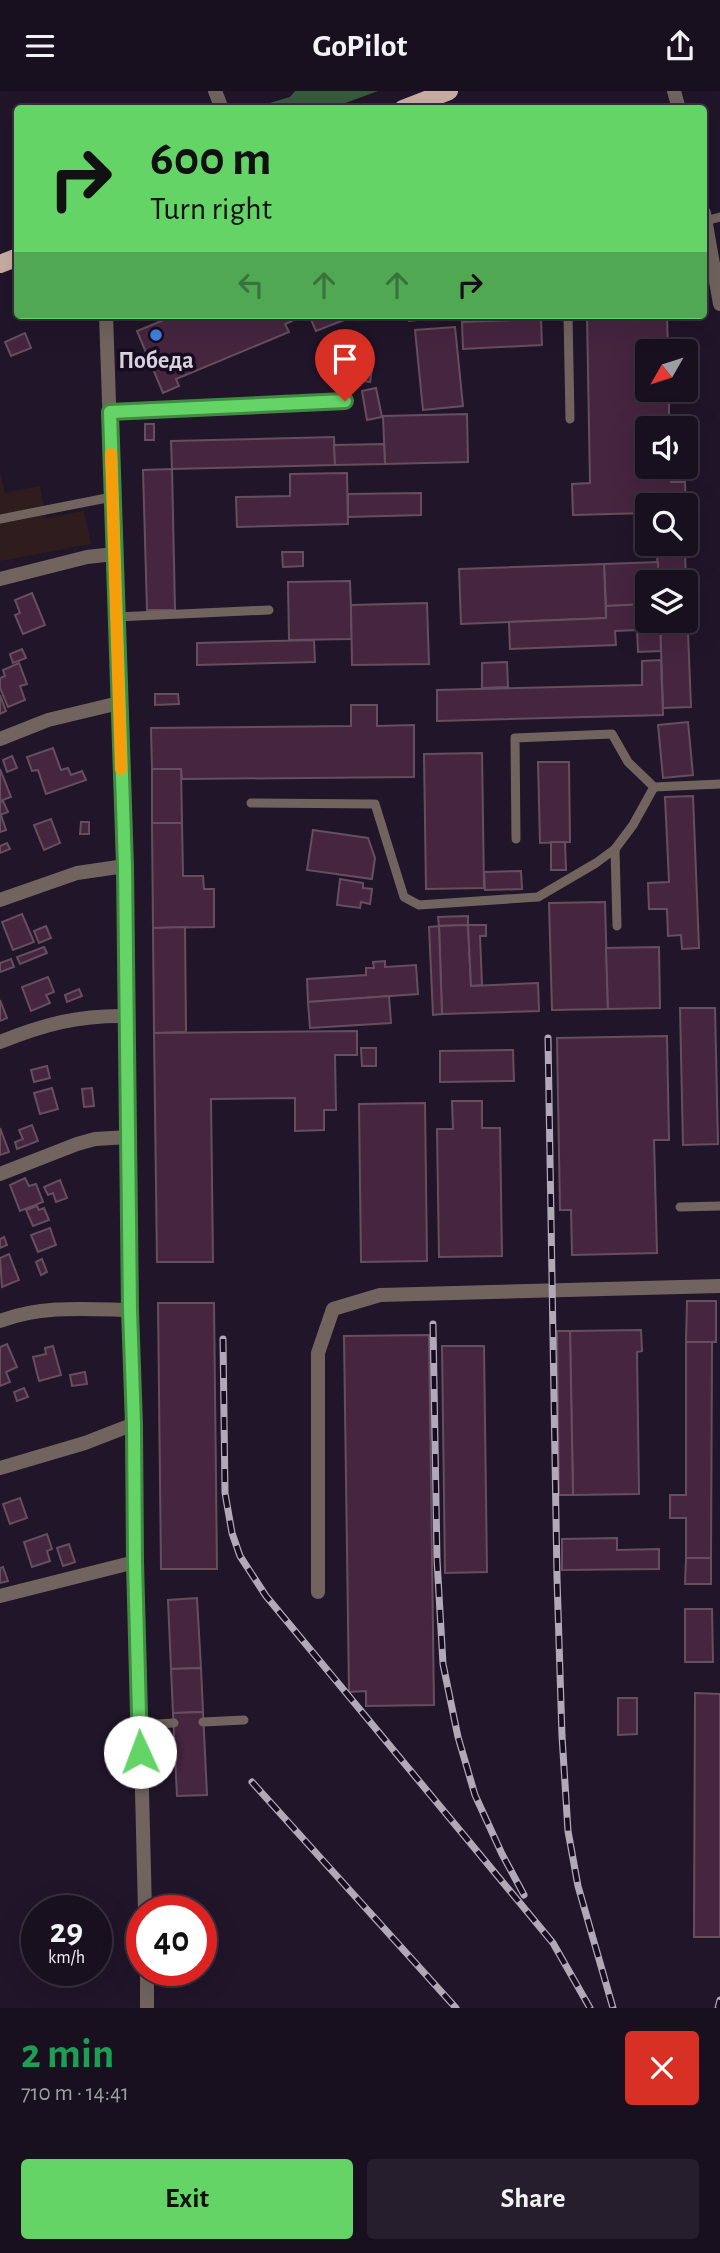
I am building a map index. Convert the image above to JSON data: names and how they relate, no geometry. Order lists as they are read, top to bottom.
{
  "places": ["Победа"],
  "north": "bottom left",
  "page": {
    "header": "GoPilot",
    "turn": ["600 m", "Turn right"],
    "speed": "29 km/h",
    "limit": "40",
    "heading": ["2 min", "710 m · 14:41"],
    "buttons": ["Exit", "Share"]
  }
}
